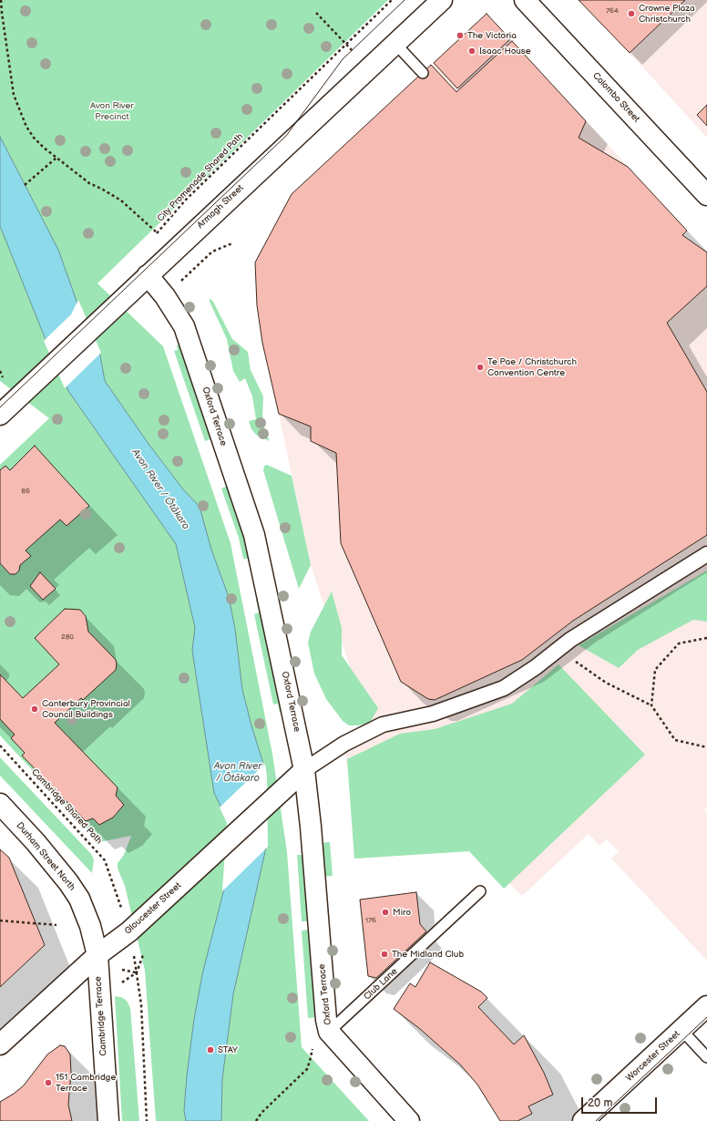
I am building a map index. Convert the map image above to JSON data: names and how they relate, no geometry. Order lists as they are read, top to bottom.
{
  "streets": {
    "street": [
      "Colombo Street",
      "Armagh Street",
      "Oxford Terrace",
      "Durham Street North",
      "Gloucester Street",
      "Cambridge Terrace",
      "Worcester Street"
    ],
    "lane": ["Club Lane"],
    "path": ["City Promenade Shared Path", "Cambridge Shared Path"]
  },
  "crossings": [
    ["Armagh Street", "Oxford Terrace"],
    ["Oxford Terrace", "Gloucester Street"],
    ["Oxford Terrace", "Club Lane"],
    ["Durham Street North", "Gloucester Street"],
    ["Durham Street North", "Cambridge Terrace"],
    ["Gloucester Street", "Cambridge Terrace"]
  ],
  "water": ["Avon River / Ōtākaro"],
  "parks": ["Avon River Precinct"],
  "places": [
    "Crowne Plaza Christchurch",
    "The Victoria",
    "Isaac House",
    "Te Pae / Christchurch Convention Centre",
    "Canterbury Provincial Council Buildings",
    "Miro",
    "The Midland Club",
    "STAY",
    "151 Cambridge Terrace"
  ],
  "house_numbers": [
    "764",
    "86",
    "280",
    "176"
  ],
  "scale_bar": "20 m"
}
